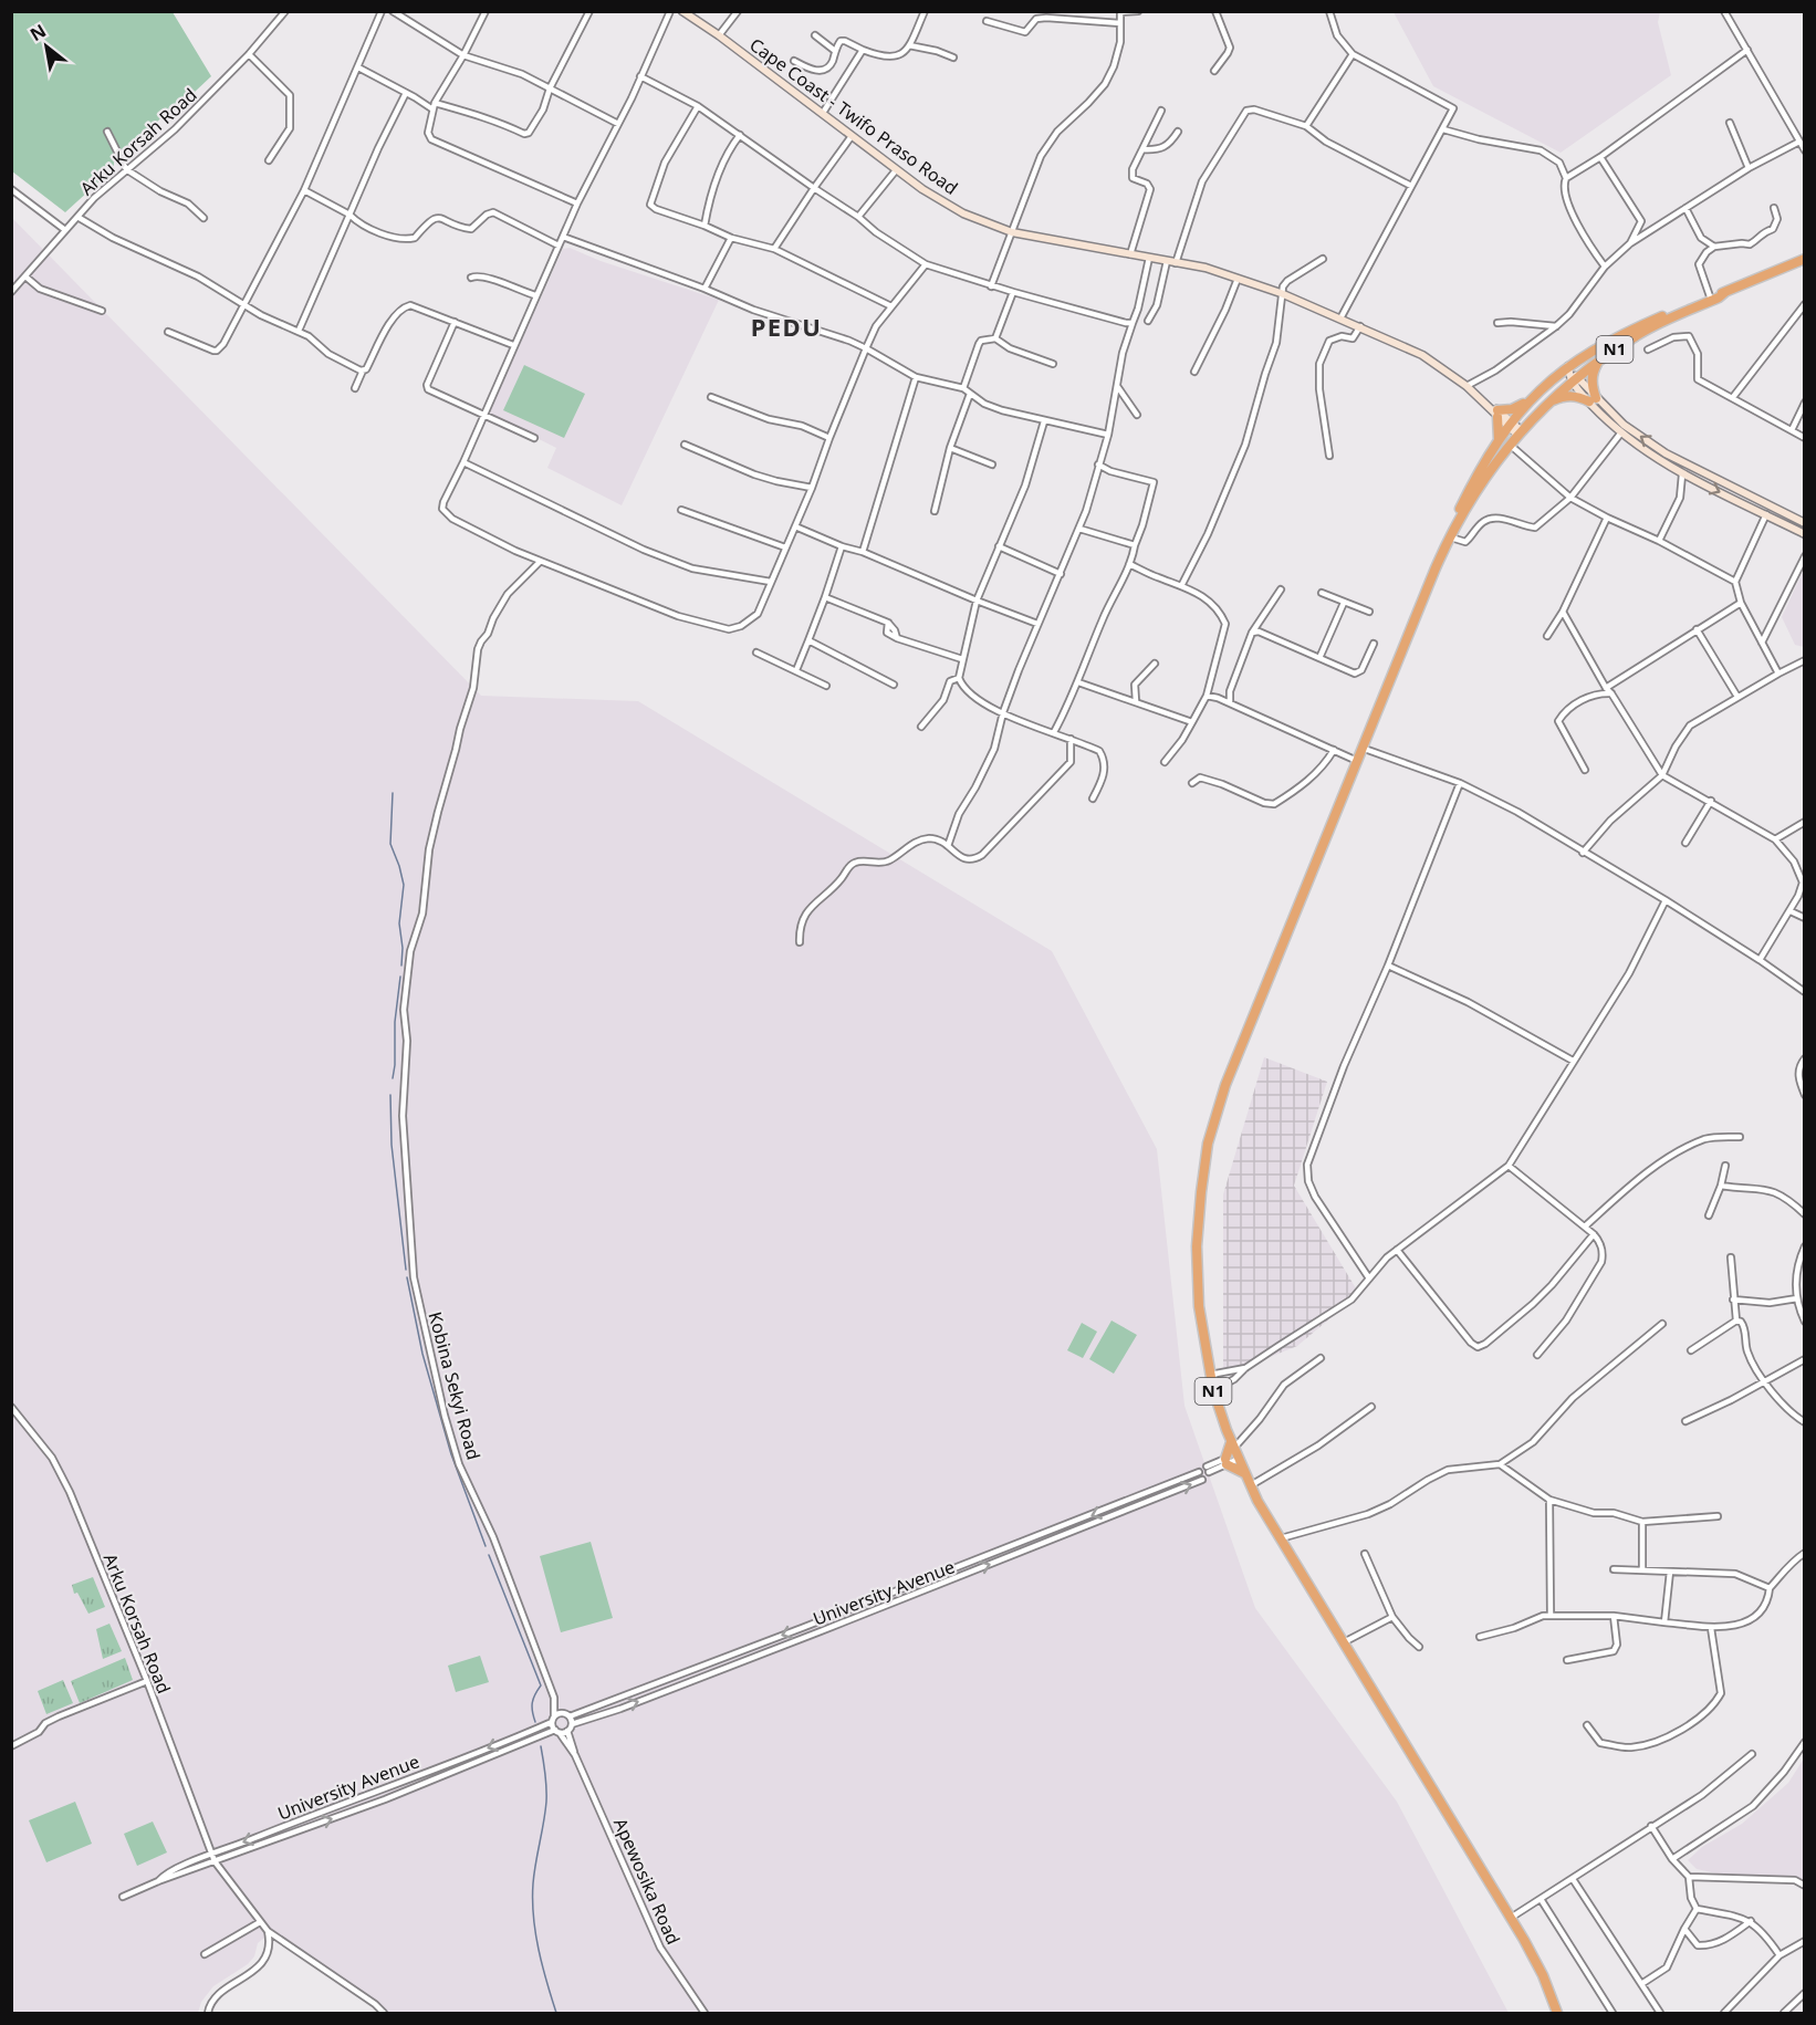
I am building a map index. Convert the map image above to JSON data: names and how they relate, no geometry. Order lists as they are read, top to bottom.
{
  "streets": {
    "highway": ["N1"],
    "main road": ["Cape Coast - Twifo Praso Road"],
    "street": [
      "Arku Korsah Road",
      "Kobina Sekyi Road",
      "University Avenue",
      "Apewosika Road"
    ]
  },
  "crossings": [
    ["Cape Coast - Twifo Praso Road", "N1"],
    ["Arku Korsah Road", "University Avenue"],
    ["Kobina Sekyi Road", "University Avenue"]
  ],
  "districts": ["PEDU"],
  "north": "top left"
}
